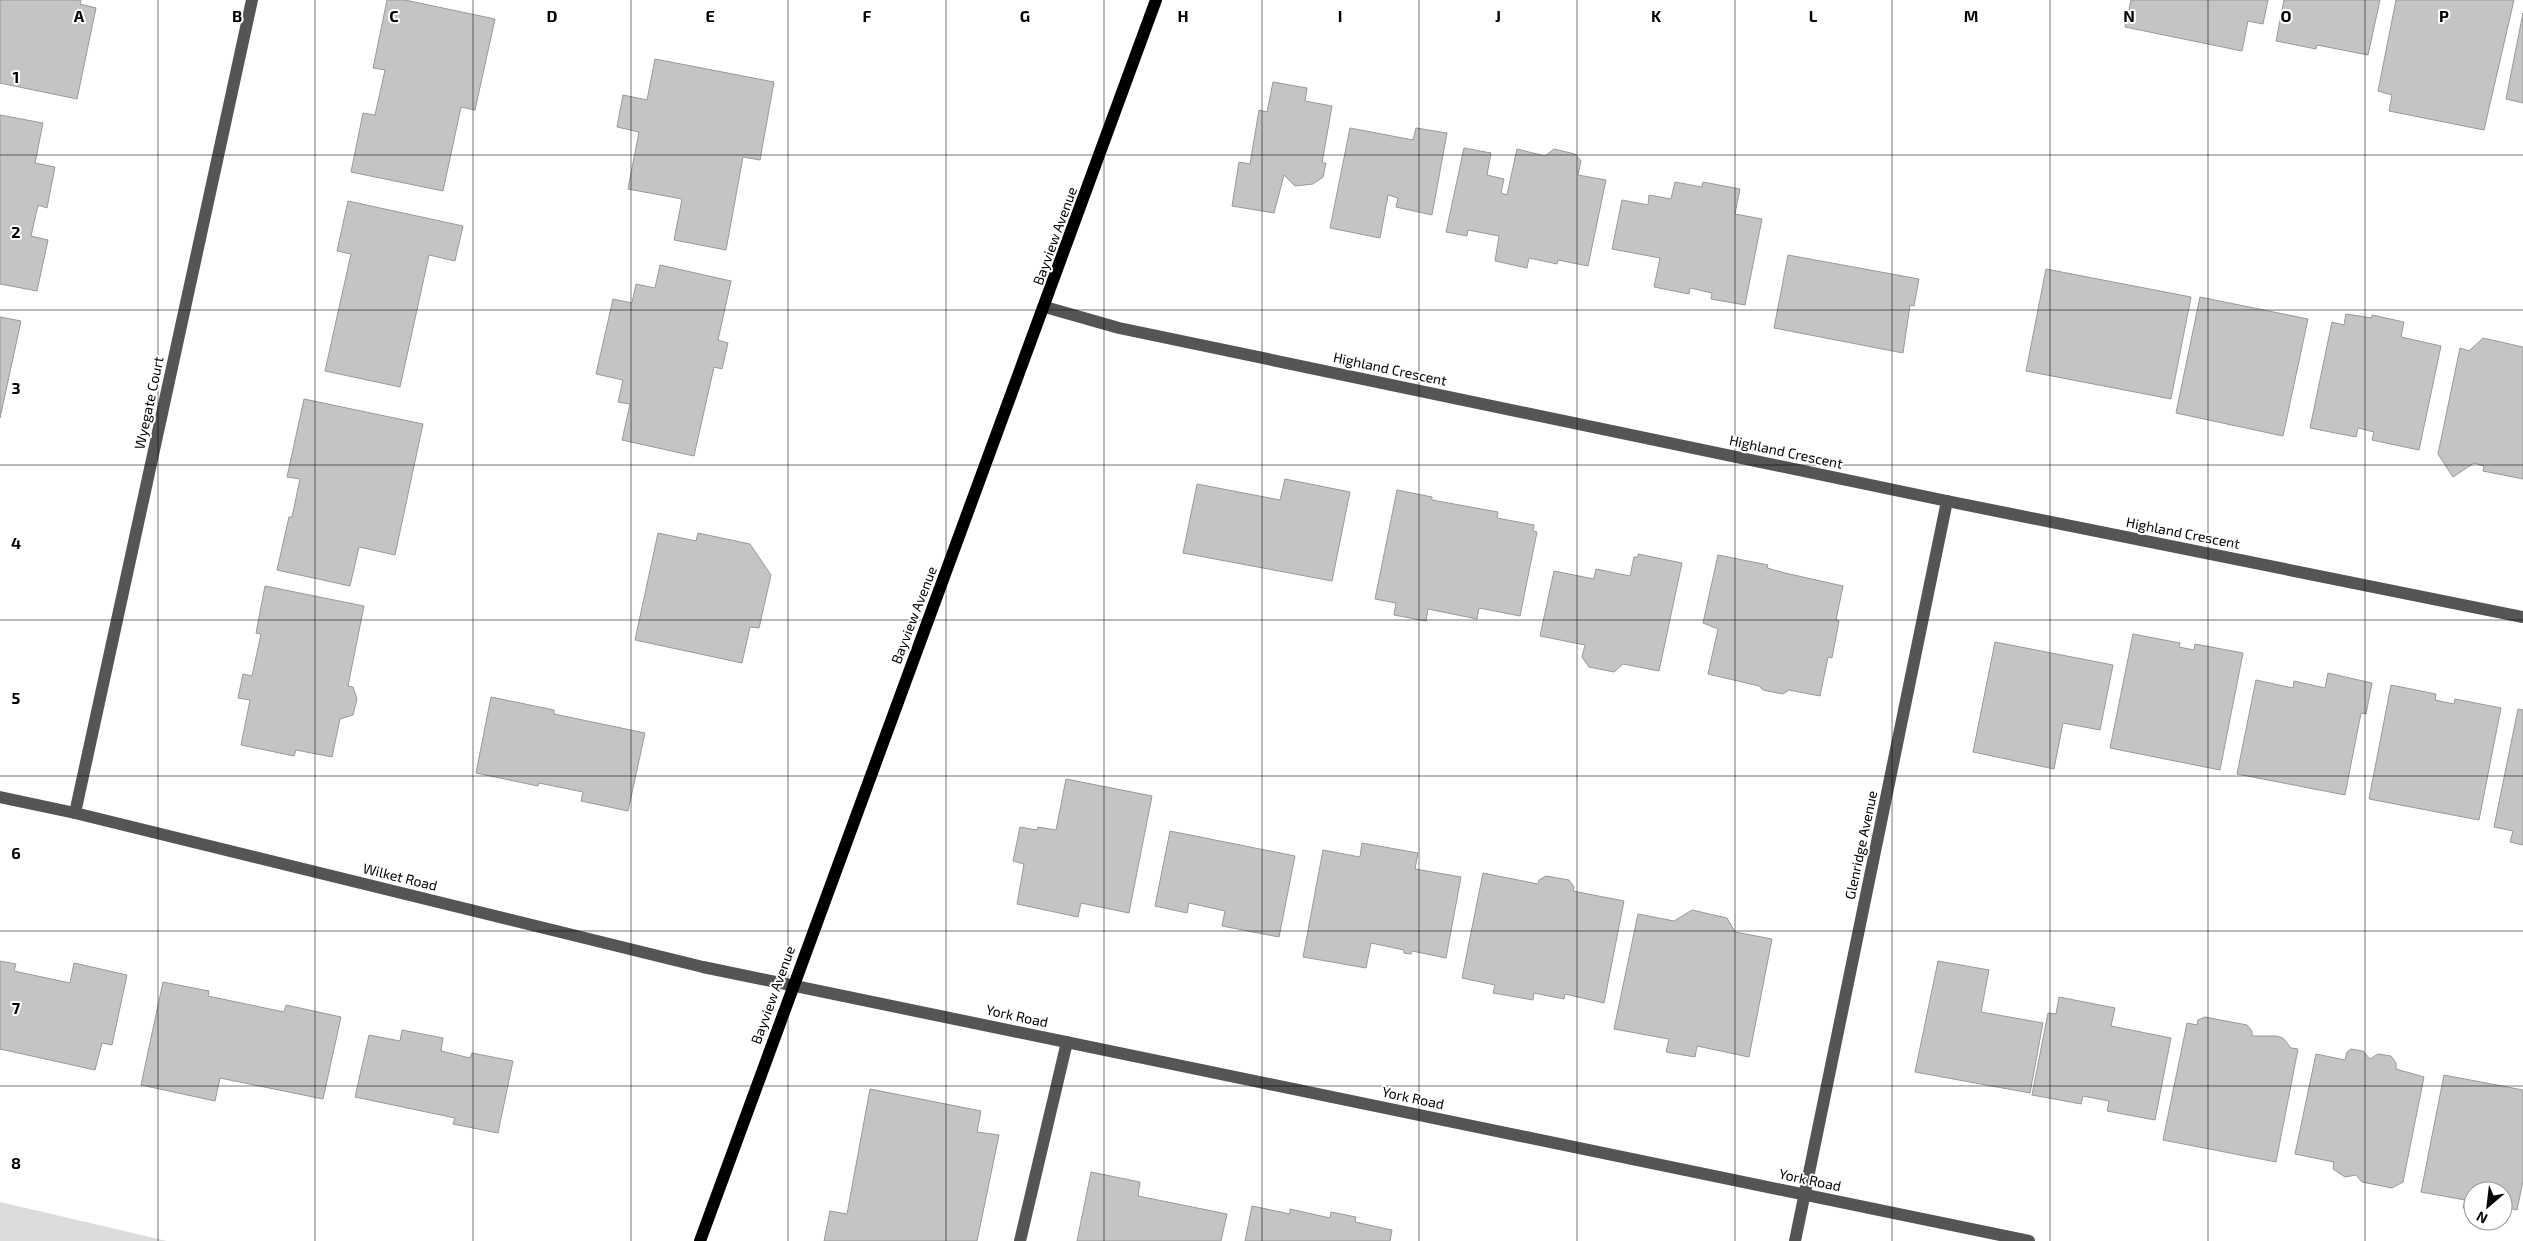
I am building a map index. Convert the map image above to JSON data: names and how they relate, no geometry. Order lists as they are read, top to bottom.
{
  "streets": {
    "main road": ["Bayview Avenue"],
    "street": [
      "Highland Crescent",
      "Wyegate Court",
      "Glenridge Avenue",
      "Wilket Road",
      "York Road"
    ]
  },
  "crossings": [
    ["Bayview Avenue", "Highland Crescent"],
    ["Bayview Avenue", "Wilket Road"],
    ["Bayview Avenue", "York Road"],
    ["Highland Crescent", "Glenridge Avenue"],
    ["Wyegate Court", "Wilket Road"],
    ["Glenridge Avenue", "York Road"],
    ["Wilket Road", "York Road"]
  ],
  "north": "bottom left",
  "grid": {
    "columns": [
      "A",
      "B",
      "C",
      "D",
      "E",
      "F",
      "G",
      "H",
      "I",
      "J",
      "K",
      "L",
      "M",
      "N",
      "O",
      "P"
    ],
    "rows": [
      "1",
      "2",
      "3",
      "4",
      "5",
      "6",
      "7",
      "8"
    ]
  }
}
